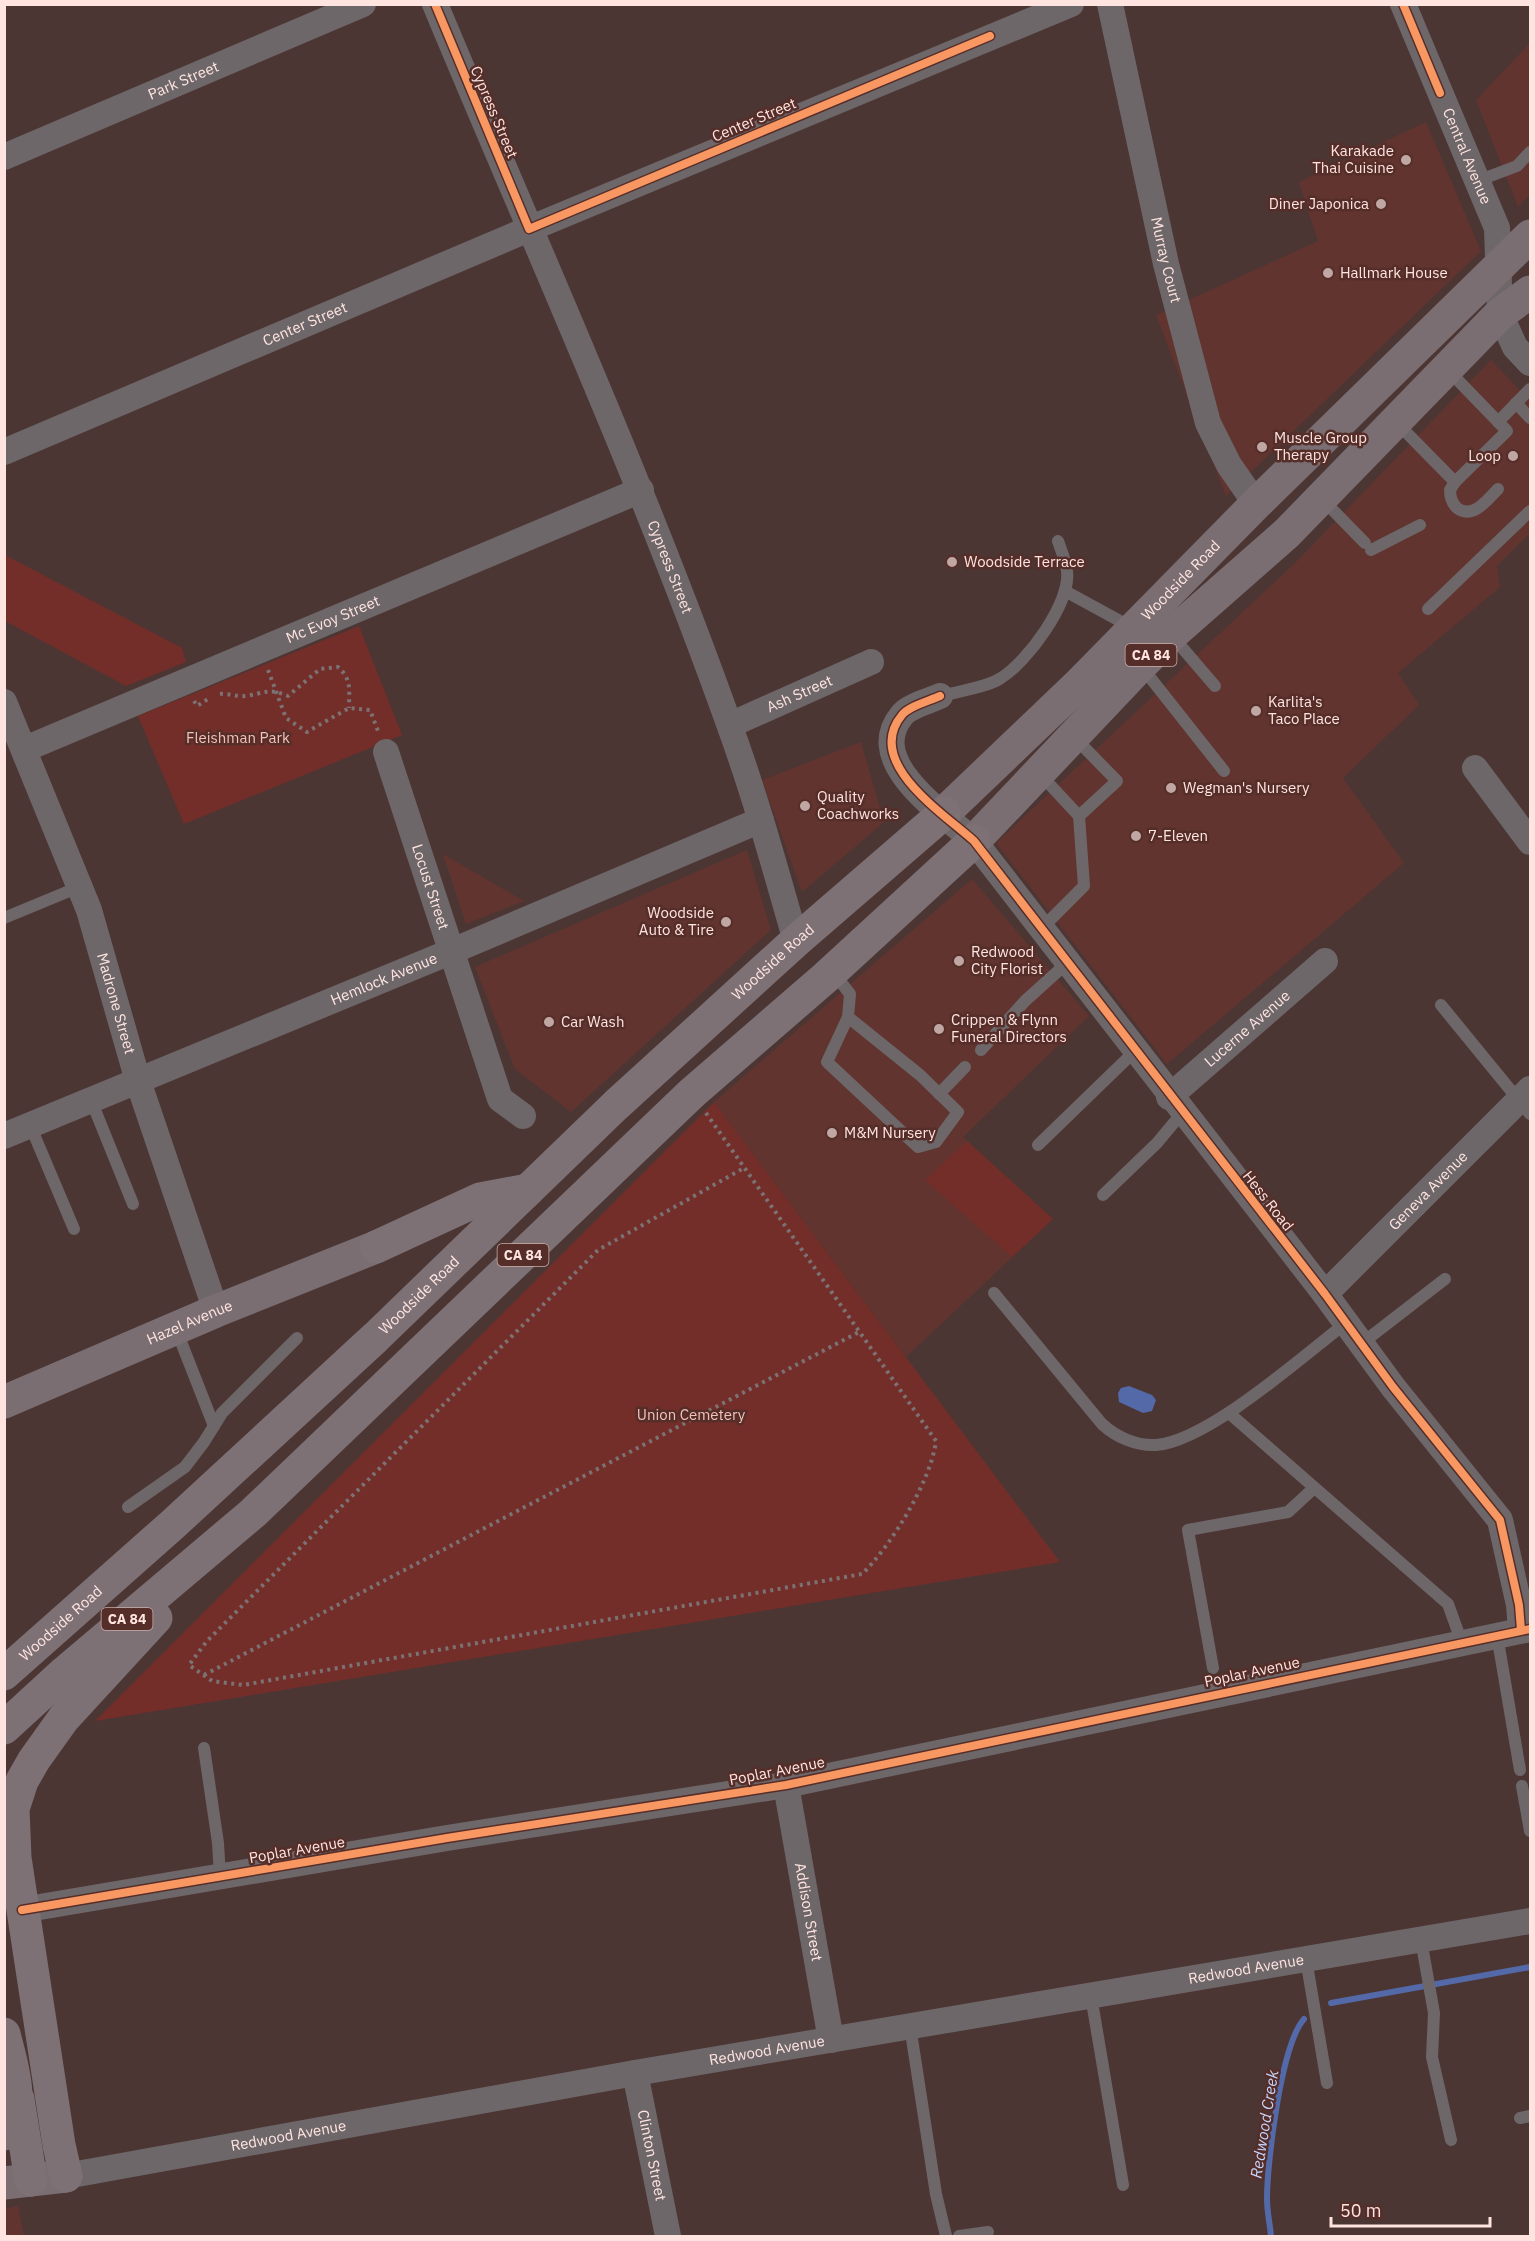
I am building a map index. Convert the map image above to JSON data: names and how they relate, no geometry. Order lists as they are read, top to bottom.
{
  "streets": {
    "highway": ["Woodside Road", "CA 84"],
    "main road": ["Hazel Avenue", "Redwood Avenue"],
    "street": [
      "Park Street",
      "Cypress Street",
      "Center Street",
      "Central Avenue",
      "Murray Court",
      "Mc Evoy Street",
      "Ash Street",
      "Locust Street",
      "Hemlock Avenue",
      "Madrone Street",
      "Lucerne Avenue",
      "Geneva Avenue",
      "Hess Road",
      "Poplar Avenue",
      "Addison Street",
      "Clinton Street"
    ]
  },
  "crossings": [
    ["Cypress Street", "Center Street"],
    ["Cypress Street", "Woodside Road"],
    ["Cypress Street", "Mc Evoy Street"],
    ["Cypress Street", "Ash Street"],
    ["Cypress Street", "Hemlock Avenue"],
    ["Central Avenue", "Woodside Road"],
    ["Central Avenue", "CA 84"],
    ["Murray Court", "Woodside Road"],
    ["Woodside Road", "Hess Road"],
    ["Mc Evoy Street", "Madrone Street"],
    ["CA 84", "Hess Road"],
    ["Locust Street", "Hemlock Avenue"],
    ["Hemlock Avenue", "Madrone Street"],
    ["Madrone Street", "Hazel Avenue"],
    ["Lucerne Avenue", "Hess Road"],
    ["Geneva Avenue", "Hess Road"],
    ["Hess Road", "Poplar Avenue"],
    ["Poplar Avenue", "Addison Street"],
    ["Addison Street", "Redwood Avenue"],
    ["Redwood Avenue", "Clinton Street"]
  ],
  "water": ["Redwood Creek"],
  "parks": ["Fleishman Park", "Union Cemetery"],
  "places": [
    "Karakade Thai Cuisine",
    "Diner Japonica",
    "Hallmark House",
    "Muscle Group Therapy",
    "Loop",
    "Woodside Terrace",
    "Karlita's Taco Place",
    "Wegman's Nursery",
    "Quality Coachworks",
    "7-Eleven",
    "Woodside Auto & Tire",
    "Redwood City Florist",
    "Car Wash",
    "Crippen & Flynn Funeral Directors",
    "M&M Nursery"
  ],
  "scale_bar": "50 m"
}
